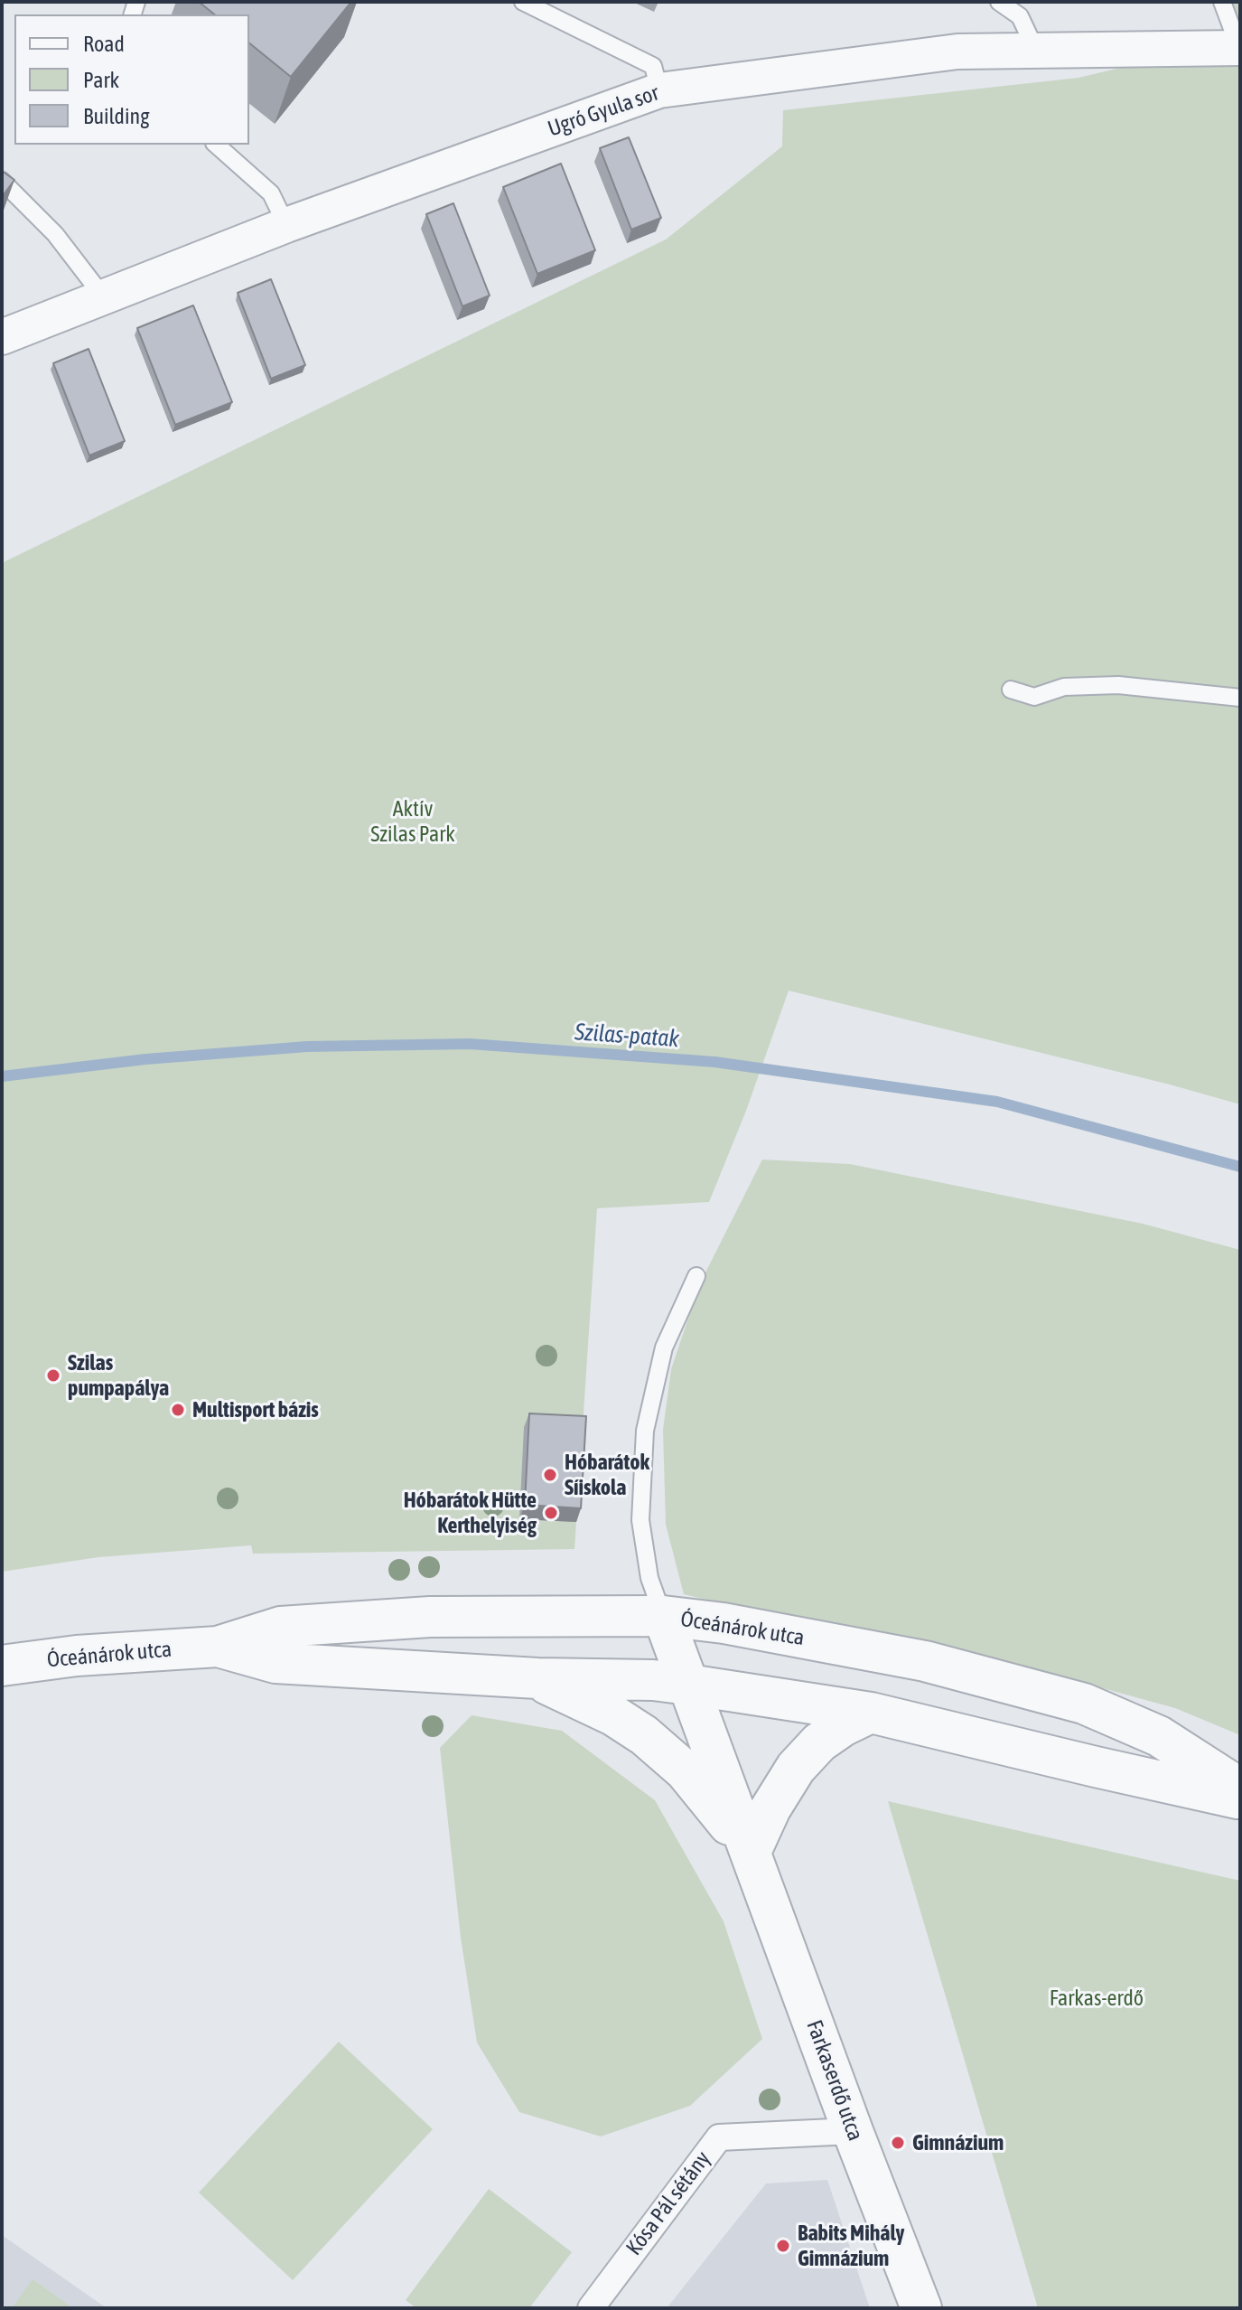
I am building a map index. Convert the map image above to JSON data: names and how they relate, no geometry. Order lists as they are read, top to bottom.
{
  "streets": {
    "street": [
      "Ugró Gyula sor",
      "Óceánárok utca",
      "Farkaserdő utca",
      "Kósa Pál sétány"
    ]
  },
  "crossings": [
    ["Óceánárok utca", "Farkaserdő utca"],
    ["Farkaserdő utca", "Kósa Pál sétány"]
  ],
  "water": ["Szilas-patak"],
  "parks": ["Aktív Szilas Park", "Farkas-erdő"],
  "places": [
    "Szilas pumpapálya",
    "Multisport bázis",
    "Hóbarátok Síiskola",
    "Hóbarátok Hütte Kerthelyiség",
    "Gimnázium",
    "Babits Mihály Gimnázium"
  ],
  "legend": ["Road", "Park", "Building"]
}
